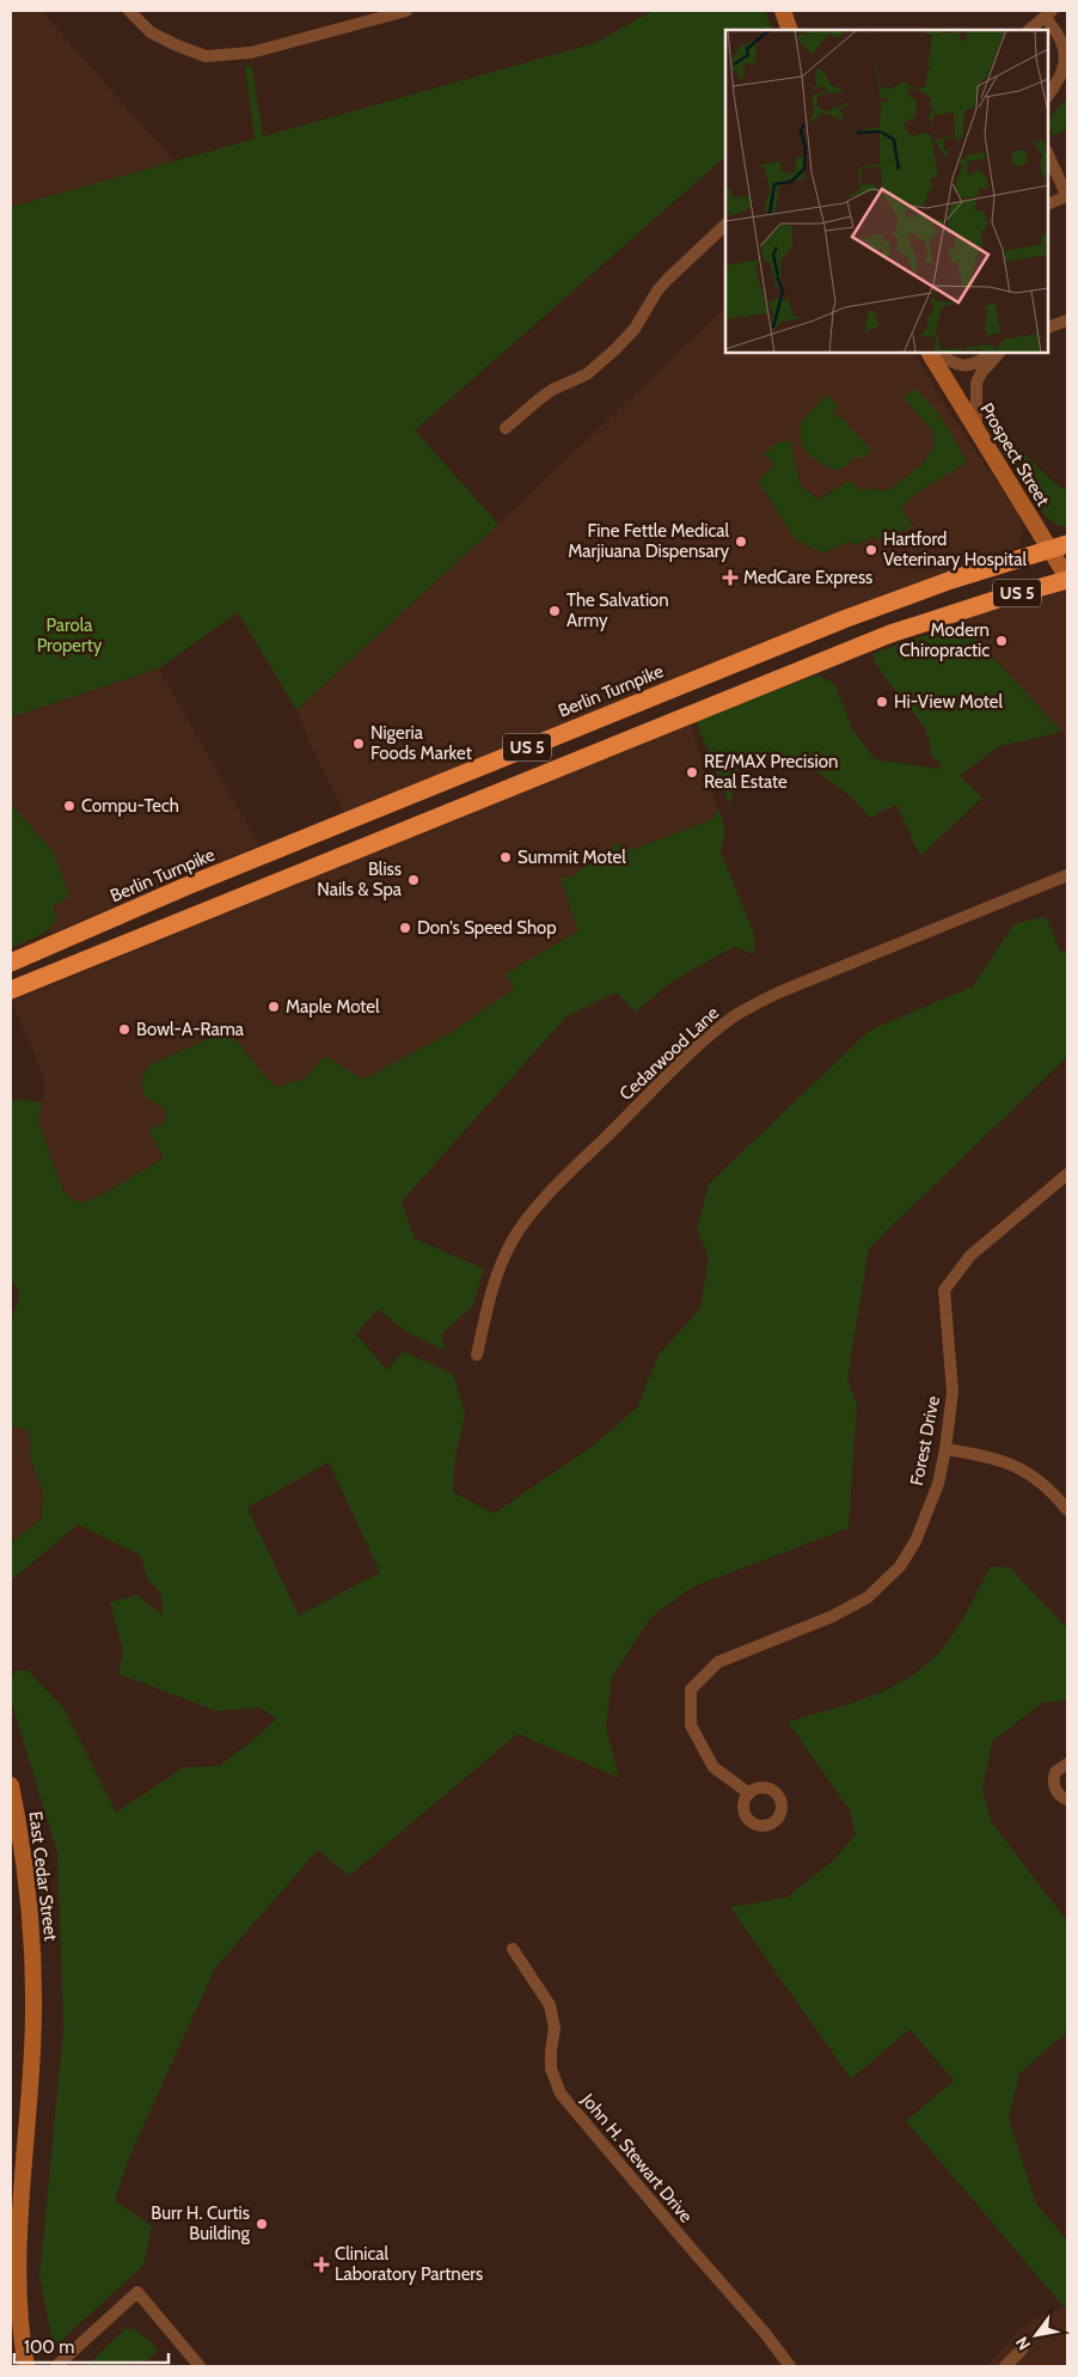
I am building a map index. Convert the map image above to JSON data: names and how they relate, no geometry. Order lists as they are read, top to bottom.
{
  "streets": {
    "highway": ["US 5", "Berlin Turnpike"],
    "main road": ["Prospect Street", "East Cedar Street"],
    "street": ["Cedarwood Lane", "Forest Drive", "John H. Stewart Drive"]
  },
  "crossings": [
    ["Prospect Street", "US 5"],
    ["Prospect Street", "Berlin Turnpike"]
  ],
  "parks": ["Parola Property"],
  "places": {
    "other": [
      "Fine Fettle Medical Marjiuana Dispensary",
      "Hartford Veterinary Hospital",
      "The Salvation Army",
      "Modern Chiropractic",
      "Hi-View Motel",
      "Nigeria Foods Market",
      "RE/MAX Precision Real Estate",
      "Compu-Tech",
      "Summit Motel",
      "Bliss Nails & Spa",
      "Don's Speed Shop",
      "Maple Motel",
      "Bowl-A-Rama",
      "Burr H. Curtis Building"
    ],
    "health": ["MedCare Express", "Clinical Laboratory Partners"]
  },
  "scale_bar": "100 m",
  "north": "bottom left"
}
